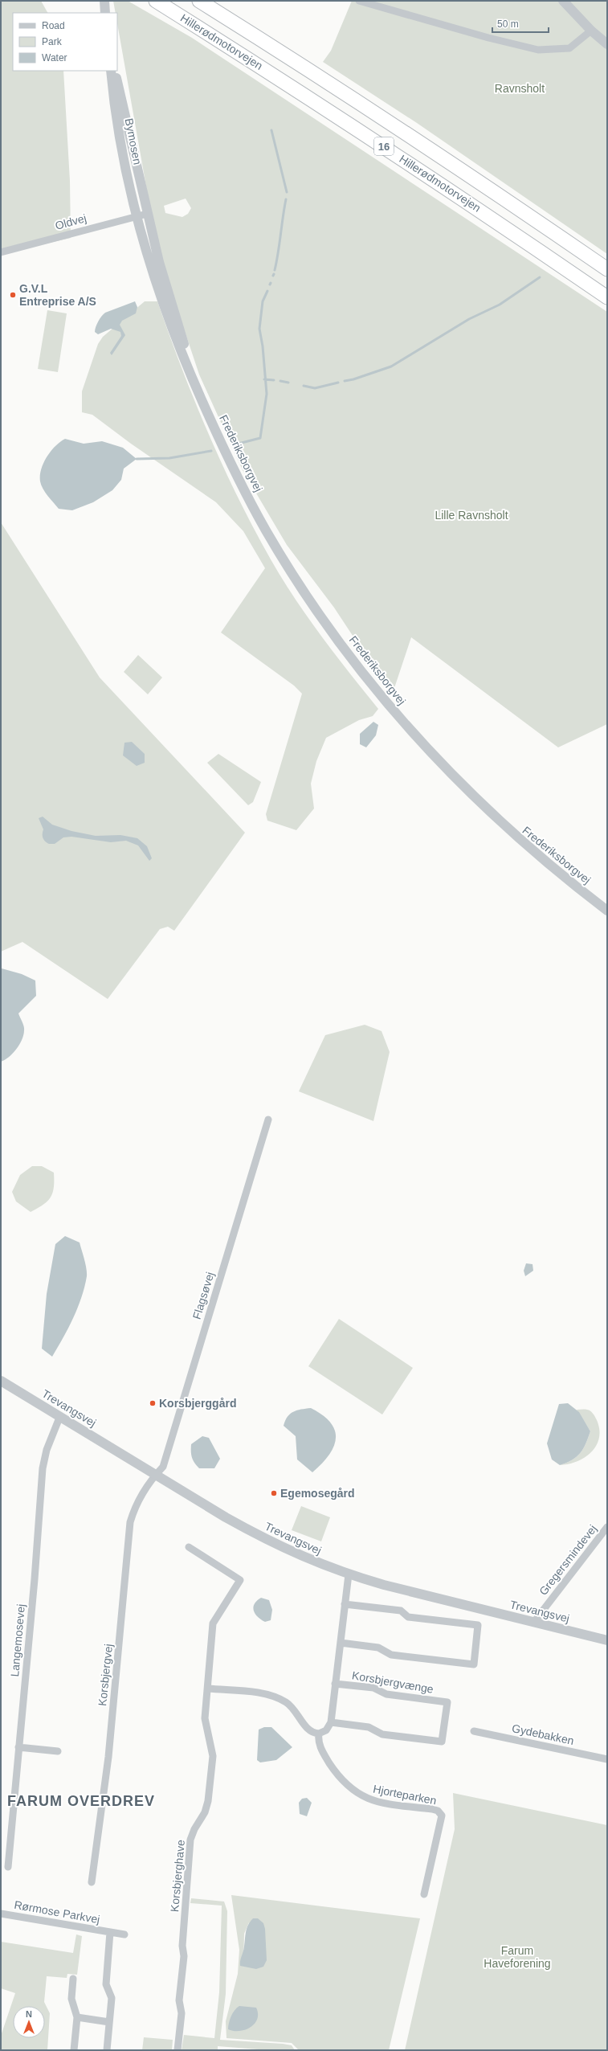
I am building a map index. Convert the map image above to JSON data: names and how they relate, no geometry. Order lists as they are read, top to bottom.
{
  "streets": {
    "highway": ["Hillerødmotorvejen", "16"],
    "street": [
      "Bymosen",
      "Oldvej",
      "Frederiksborgvej",
      "Flagsøvej",
      "Trevangsvej",
      "Gregersmindevej",
      "Langemosevej",
      "Korsbjergvej",
      "Korsbjergvænge",
      "Gydebakken",
      "Hjorteparken",
      "Korsbjerghave",
      "Rørmose Parkvej"
    ]
  },
  "crossings": [
    ["Bymosen", "Oldvej"],
    ["Bymosen", "Frederiksborgvej"],
    ["Oldvej", "Frederiksborgvej"],
    ["Flagsøvej", "Trevangsvej"],
    ["Flagsøvej", "Korsbjergvej"],
    ["Trevangsvej", "Gregersmindevej"],
    ["Trevangsvej", "Langemosevej"],
    ["Trevangsvej", "Korsbjergvej"],
    ["Trevangsvej", "Korsbjergvænge"]
  ],
  "districts": ["FARUM OVERDREV"],
  "parks": ["Ravnsholt", "Lille Ravnsholt", "Farum Haveforening"],
  "places": ["G.V.L Entreprise A/S", "Korsbjerggård", "Egemosegård"],
  "legend": ["Road", "Park", "Water"],
  "scale_bar": "50 m",
  "north": "top"
}
